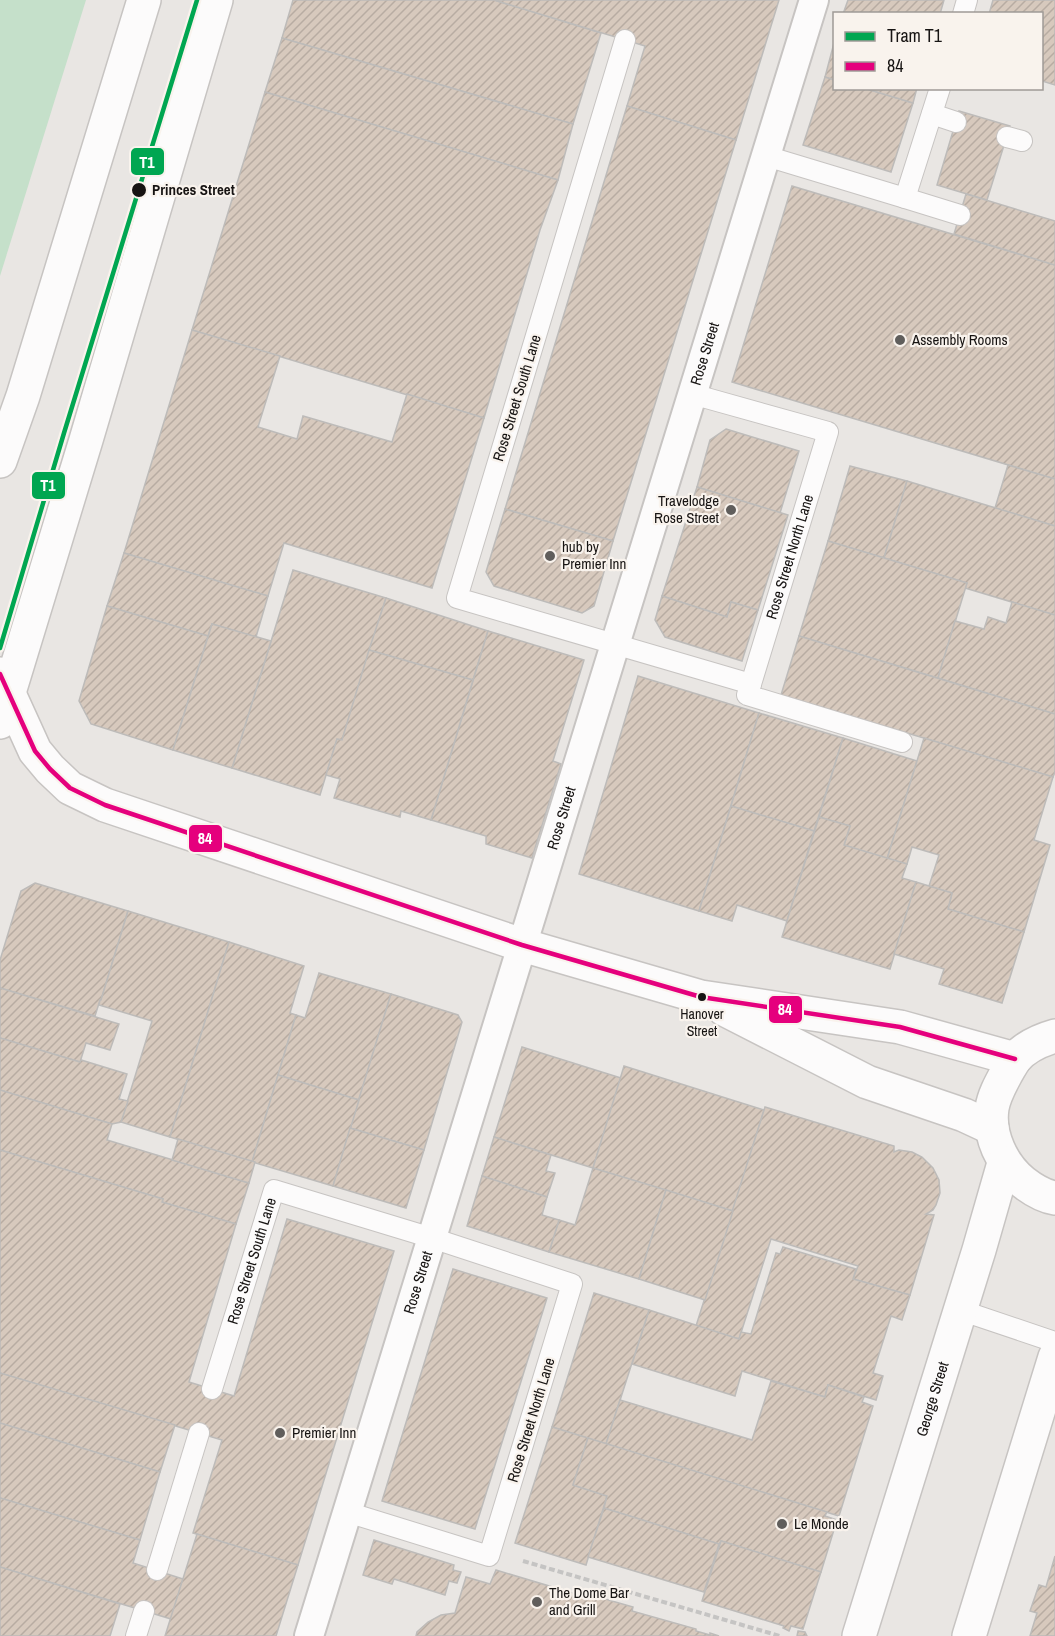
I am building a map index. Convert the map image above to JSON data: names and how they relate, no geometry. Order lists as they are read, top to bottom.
{
  "streets": {
    "street": ["Rose Street", "George Street"],
    "lane": ["Rose Street South Lane", "Rose Street North Lane"]
  },
  "crossings": [
    ["Rose Street", "Rose Street South Lane"],
    ["Rose Street", "Rose Street North Lane"],
    ["Rose Street South Lane", "Rose Street North Lane"]
  ],
  "places": [
    "Princes Street",
    "Assembly Rooms",
    "Travelodge Rose Street",
    "hub by Premier Inn",
    "Hanover Street",
    "Premier Inn",
    "Le Monde",
    "The Dome Bar and Grill"
  ],
  "lines": ["tram line T1", "transit line 84"],
  "legend": ["Tram T1", "84"]
}
